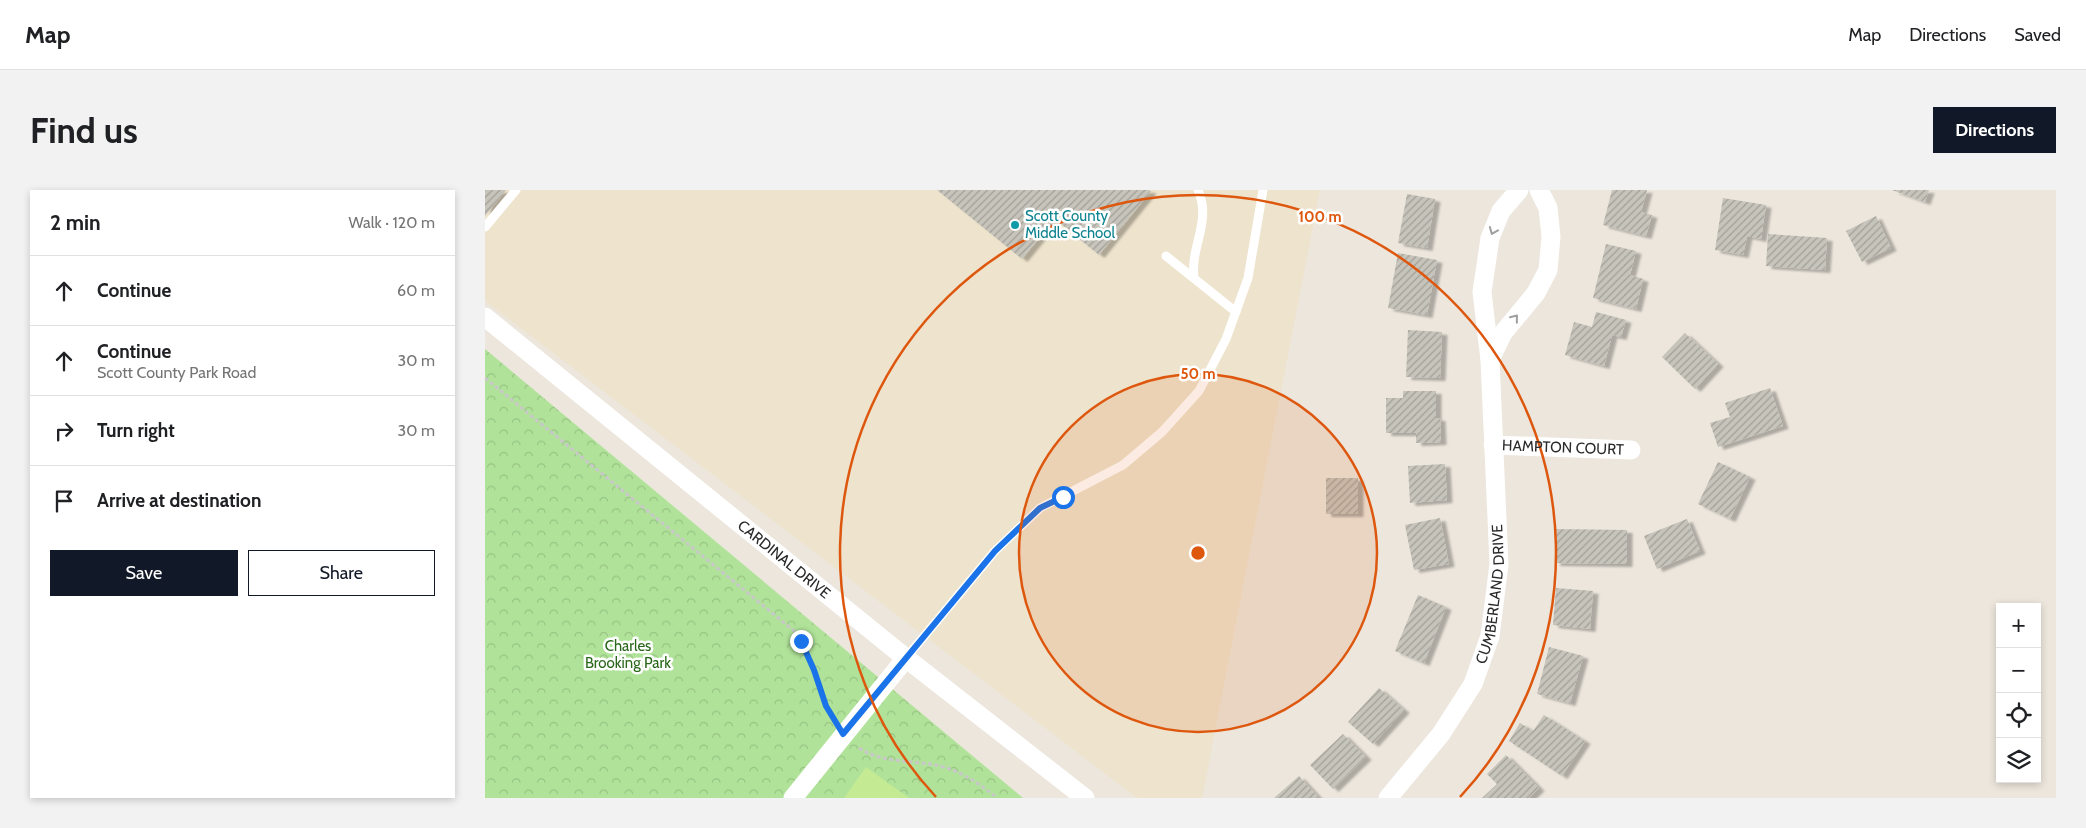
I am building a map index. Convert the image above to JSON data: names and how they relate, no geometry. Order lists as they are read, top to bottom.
{
  "streets": {
    "street": ["HAMPTON COURT", "CARDINAL DRIVE", "CUMBERLAND DRIVE"]
  },
  "crossings": [
    ["HAMPTON COURT", "CUMBERLAND DRIVE"]
  ],
  "parks": ["Charles Brooking Park"],
  "places": ["Scott County Middle School"],
  "page": {
    "header": "Map",
    "nav": ["Map", "Directions", "Saved"],
    "buttons": [
      "Directions",
      ["Save", "Share"]
    ],
    "title": "Find us",
    "heading": ["2 min", "Walk · 120 m"],
    "list": [
      ["Continue", "60 m"],
      ["Continue", "Scott County Park Road", "30 m"],
      ["Turn right", "30 m"],
      "Arrive at destination"
    ],
    "map_buttons": ["+", "−"]
  },
  "rings": ["100 m", "50 m"]
}
